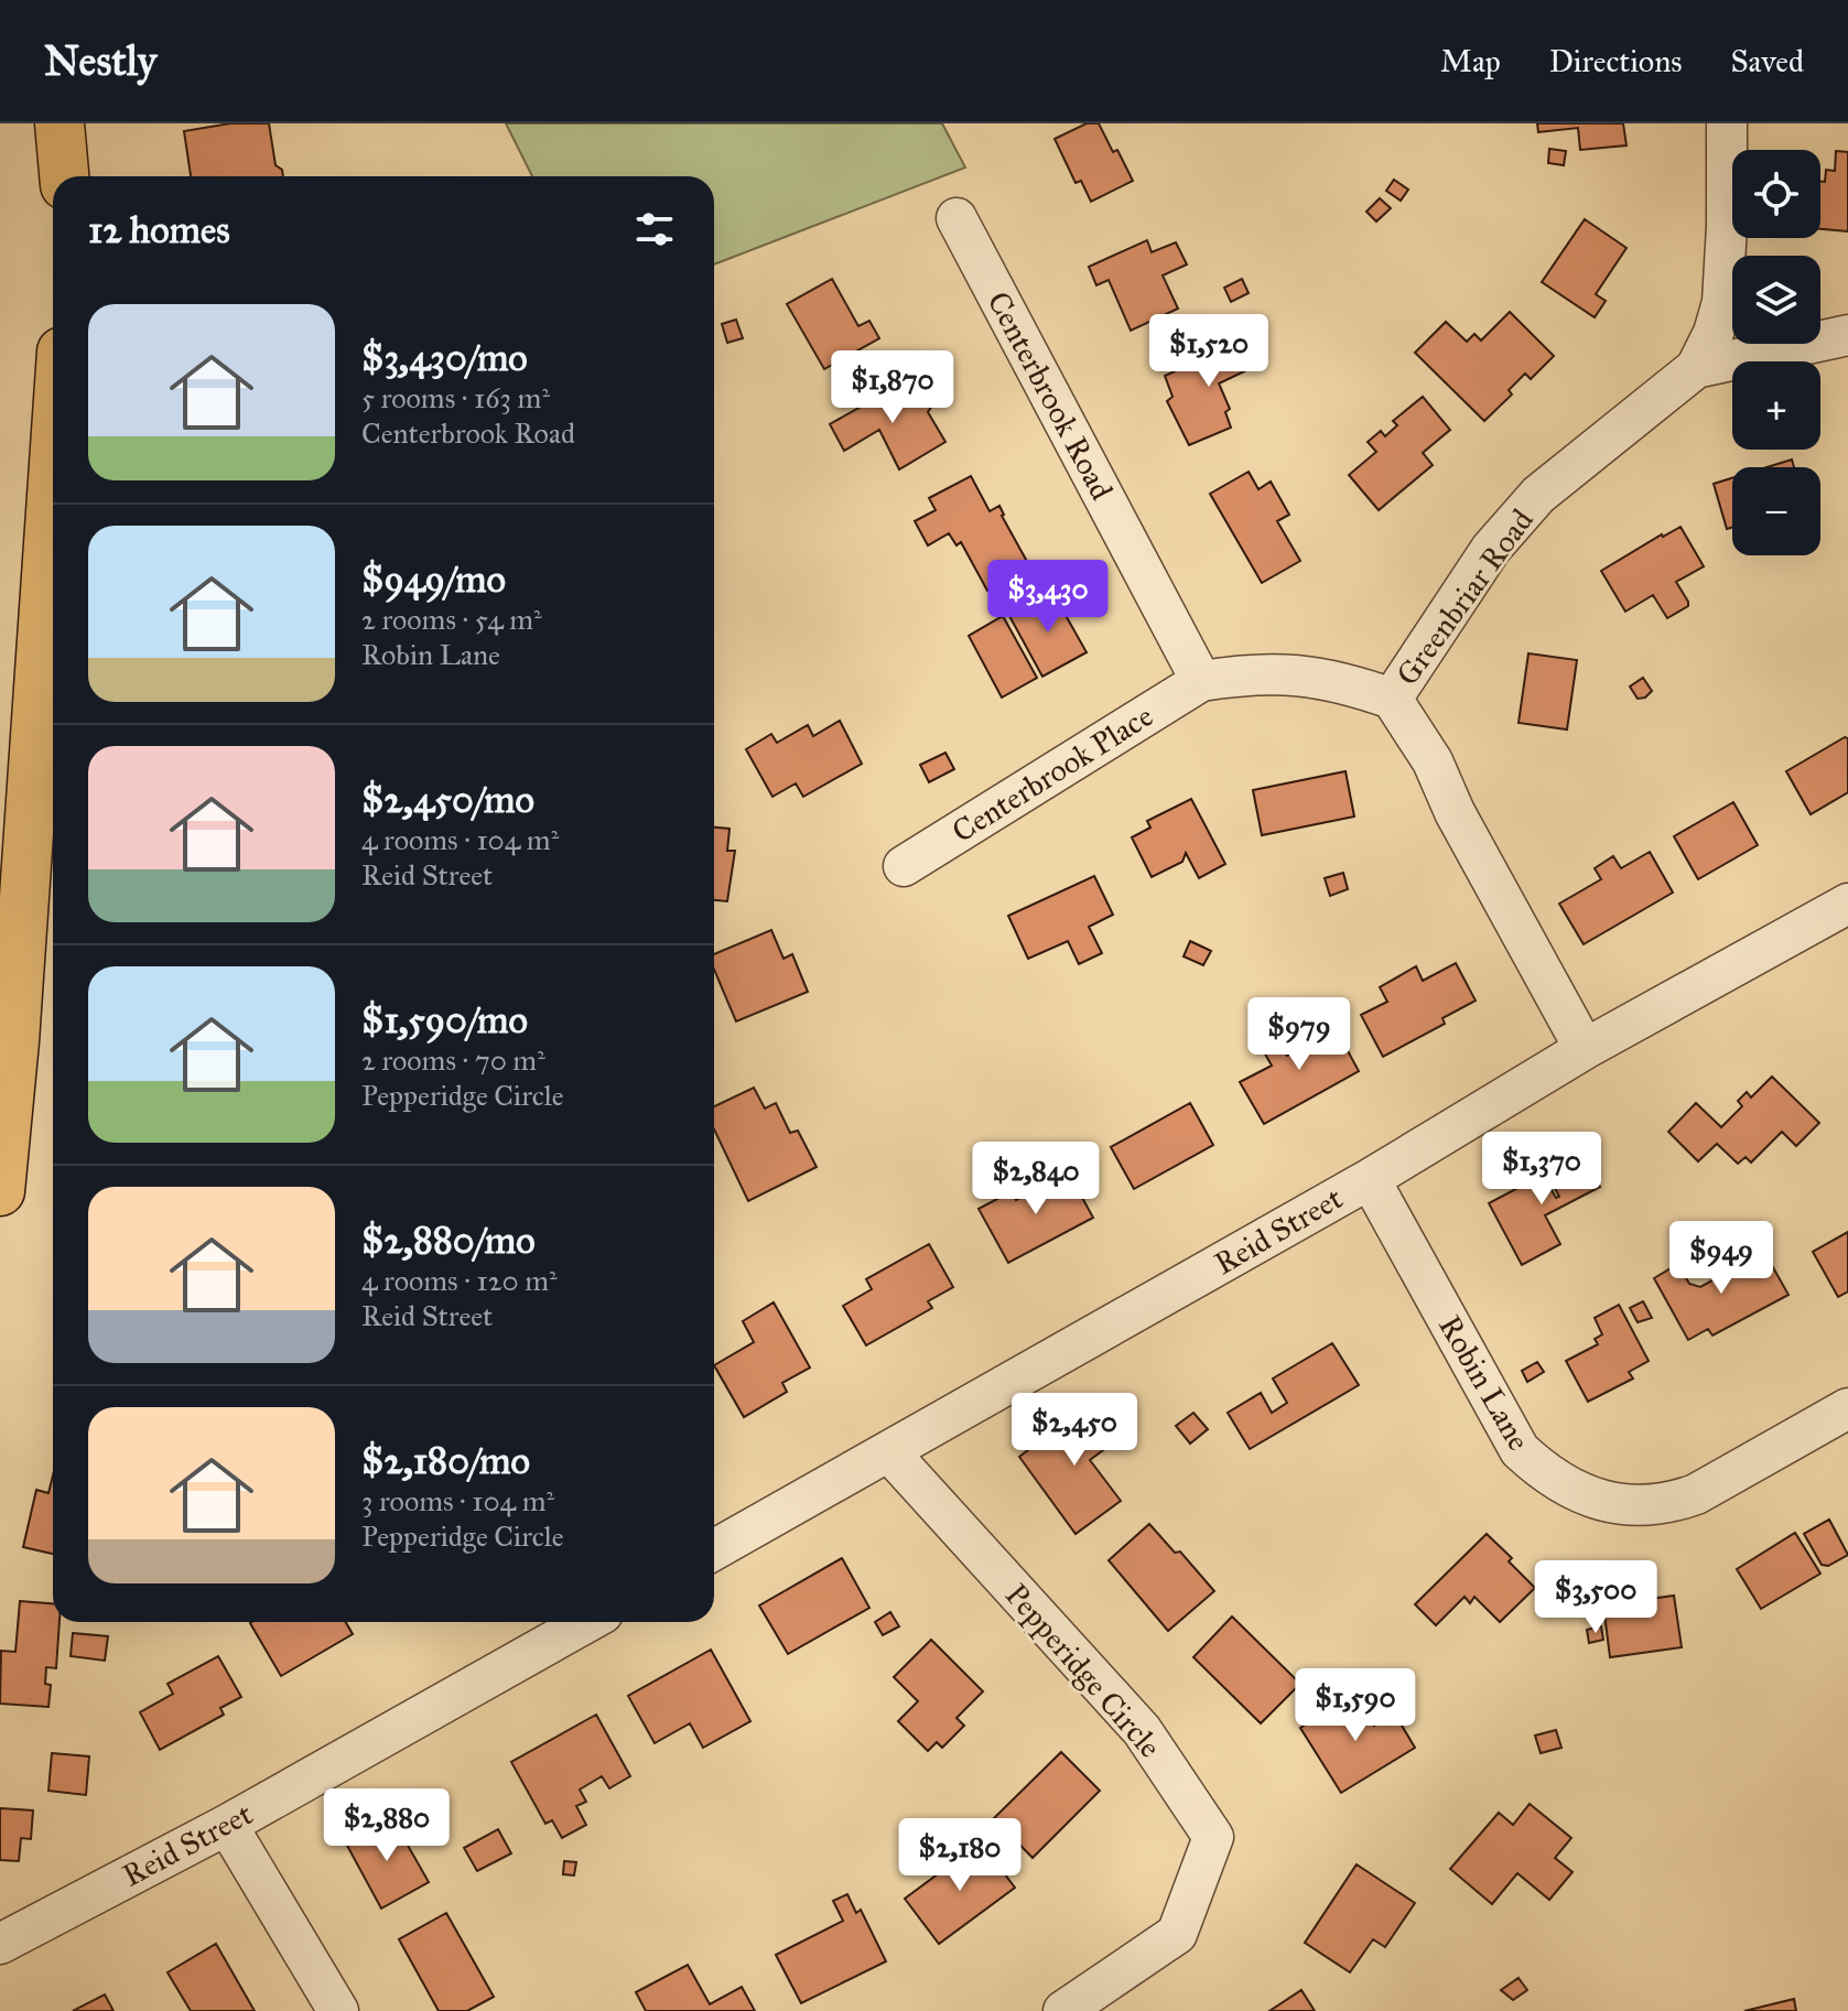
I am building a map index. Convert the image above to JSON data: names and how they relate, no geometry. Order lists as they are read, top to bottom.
{
  "streets": {
    "street": [
      "Centerbrook Road",
      "Greenbriar Road",
      "Centerbrook Place",
      "Reid Street",
      "Robin Lane",
      "Pepperidge Circle"
    ]
  },
  "crossings": [
    ["Centerbrook Road", "Centerbrook Place"],
    ["Greenbriar Road", "Reid Street"],
    ["Reid Street", "Robin Lane"],
    ["Reid Street", "Pepperidge Circle"]
  ],
  "page": {
    "header": "Nestly",
    "nav": ["Map", "Directions", "Saved"],
    "map_buttons": ["+", "−"],
    "heading": "12 homes",
    "list": [
      {
        "name": "$3,430/mo",
        "note": "5 rooms · 163 m² · Centerbrook Road"
      },
      {
        "name": "$949/mo",
        "note": "2 rooms · 54 m² · Robin Lane"
      },
      {
        "name": "$2,450/mo",
        "note": "4 rooms · 104 m² · Reid Street"
      },
      {
        "name": "$1,590/mo",
        "note": "2 rooms · 70 m² · Pepperidge Circle"
      },
      {
        "name": "$2,880/mo",
        "note": "4 rooms · 120 m² · Reid Street"
      },
      {
        "name": "$2,180/mo",
        "note": "3 rooms · 104 m² · Pepperidge Circle"
      }
    ],
    "price": [
      "$1,520",
      "$1,870",
      "$3,430",
      "$979",
      "$1,370",
      "$2,840",
      "$949",
      "$2,450",
      "$3,500",
      "$1,590",
      "$2,880",
      "$2,180"
    ]
  }
}
